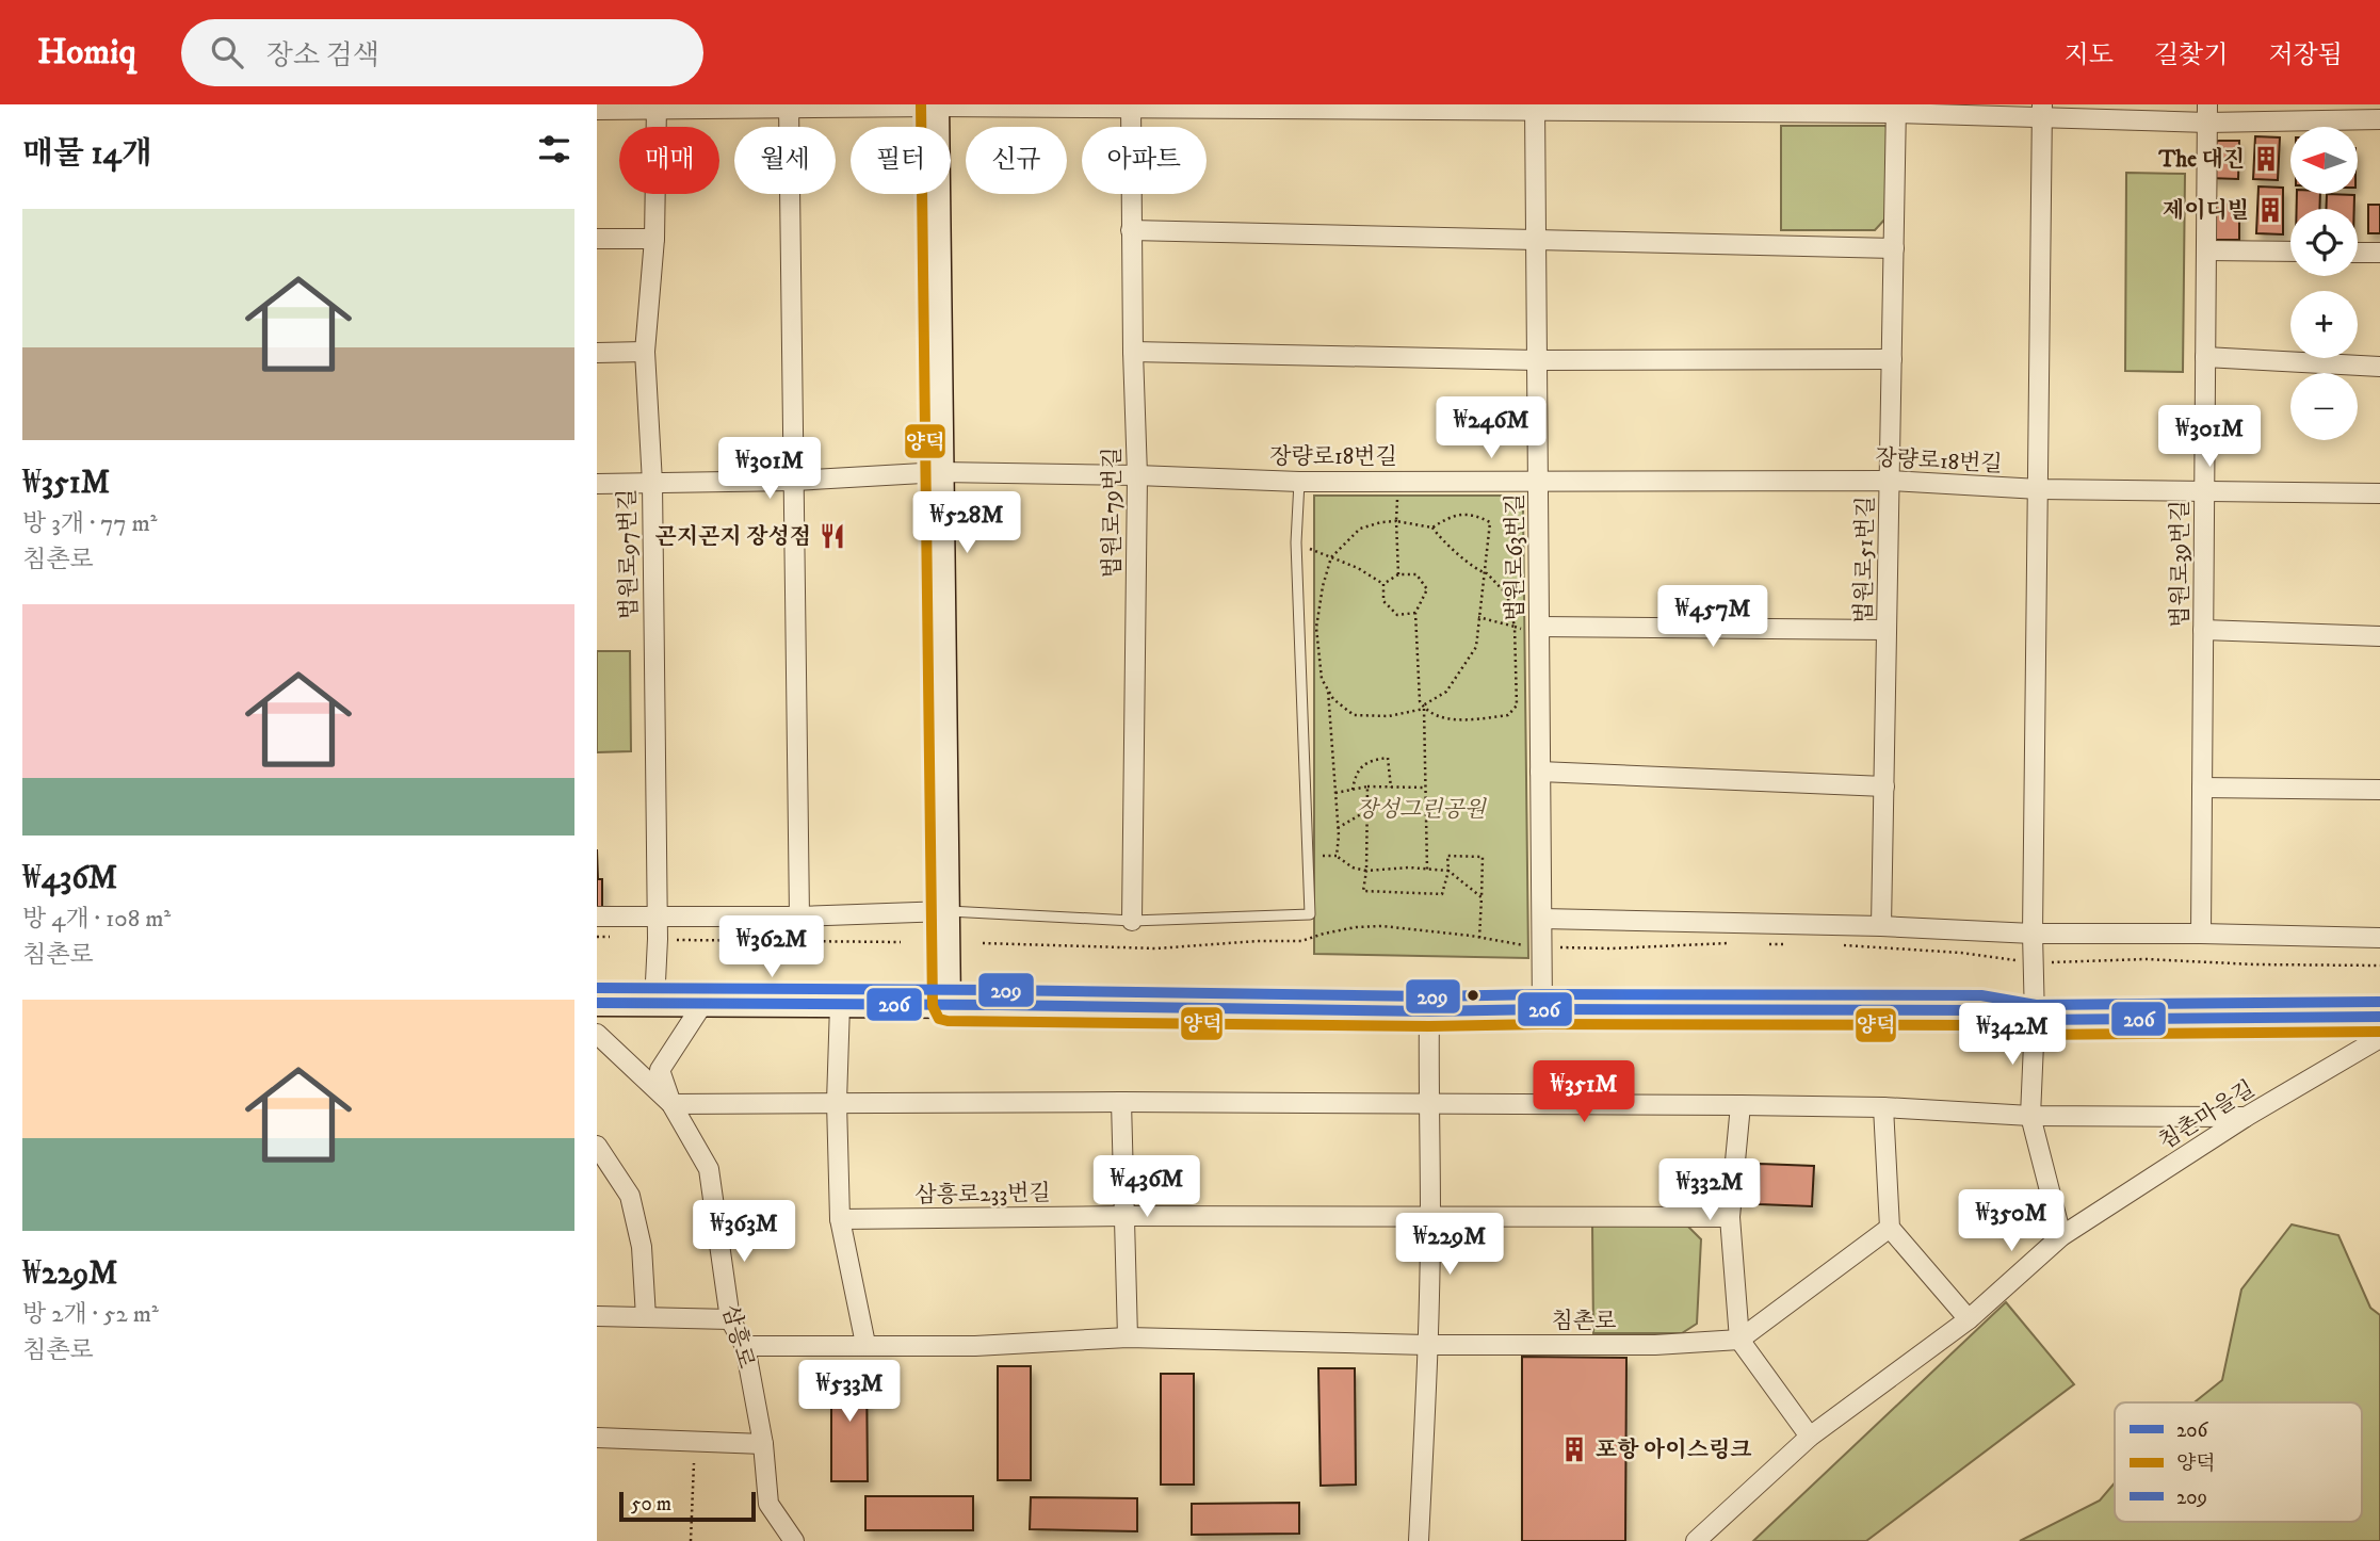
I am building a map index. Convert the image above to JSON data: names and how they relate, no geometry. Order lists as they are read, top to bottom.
{
  "streets": {
    "street": [
      "장량로18번길",
      "법원로79번길",
      "법원로97번길",
      "법원로63번길",
      "법원로51번길",
      "법원로39번길",
      "침촌마을길",
      "삼흥로233번길",
      "침촌로",
      "삼흥로"
    ]
  },
  "crossings": [
    ["장량로18번길", "법원로79번길"],
    ["장량로18번길", "법원로97번길"],
    ["장량로18번길", "법원로63번길"],
    ["장량로18번길", "법원로51번길"],
    ["장량로18번길", "법원로39번길"]
  ],
  "parks": ["장성그린공원"],
  "places": {
    "building": ["The 대진", "제이디빌", "포항 아이스링크"],
    "restaurant": ["곤지곤지 장성점"]
  },
  "lines": ["transit line 양덕", "transit line 209", "transit line 206"],
  "legend": ["206", "양덕", "209"],
  "scale_bar": "50 m",
  "north": "left",
  "page": {
    "header": "Homiq",
    "search": "장소 검색",
    "nav": ["지도", "길찾기", "저장됨"],
    "heading": "매물 14개",
    "map_buttons": ["+", "−"],
    "chip": [
      "매매",
      "월세",
      "필터",
      "신규",
      "아파트"
    ],
    "list": [
      {
        "name": "₩351M",
        "note": "방 3개 · 77 m² · 침촌로"
      },
      {
        "name": "₩436M",
        "note": "방 4개 · 108 m² · 침촌로"
      },
      {
        "name": "₩229M",
        "note": "방 2개 · 52 m² · 침촌로"
      }
    ],
    "price": [
      "₩246M",
      "₩301M",
      "₩301M",
      "₩528M",
      "₩457M",
      "₩362M",
      "₩342M",
      "₩351M",
      "₩436M",
      "₩332M",
      "₩350M",
      "₩363M",
      "₩229M",
      "₩533M"
    ],
    "scale": "50 m"
  }
}
